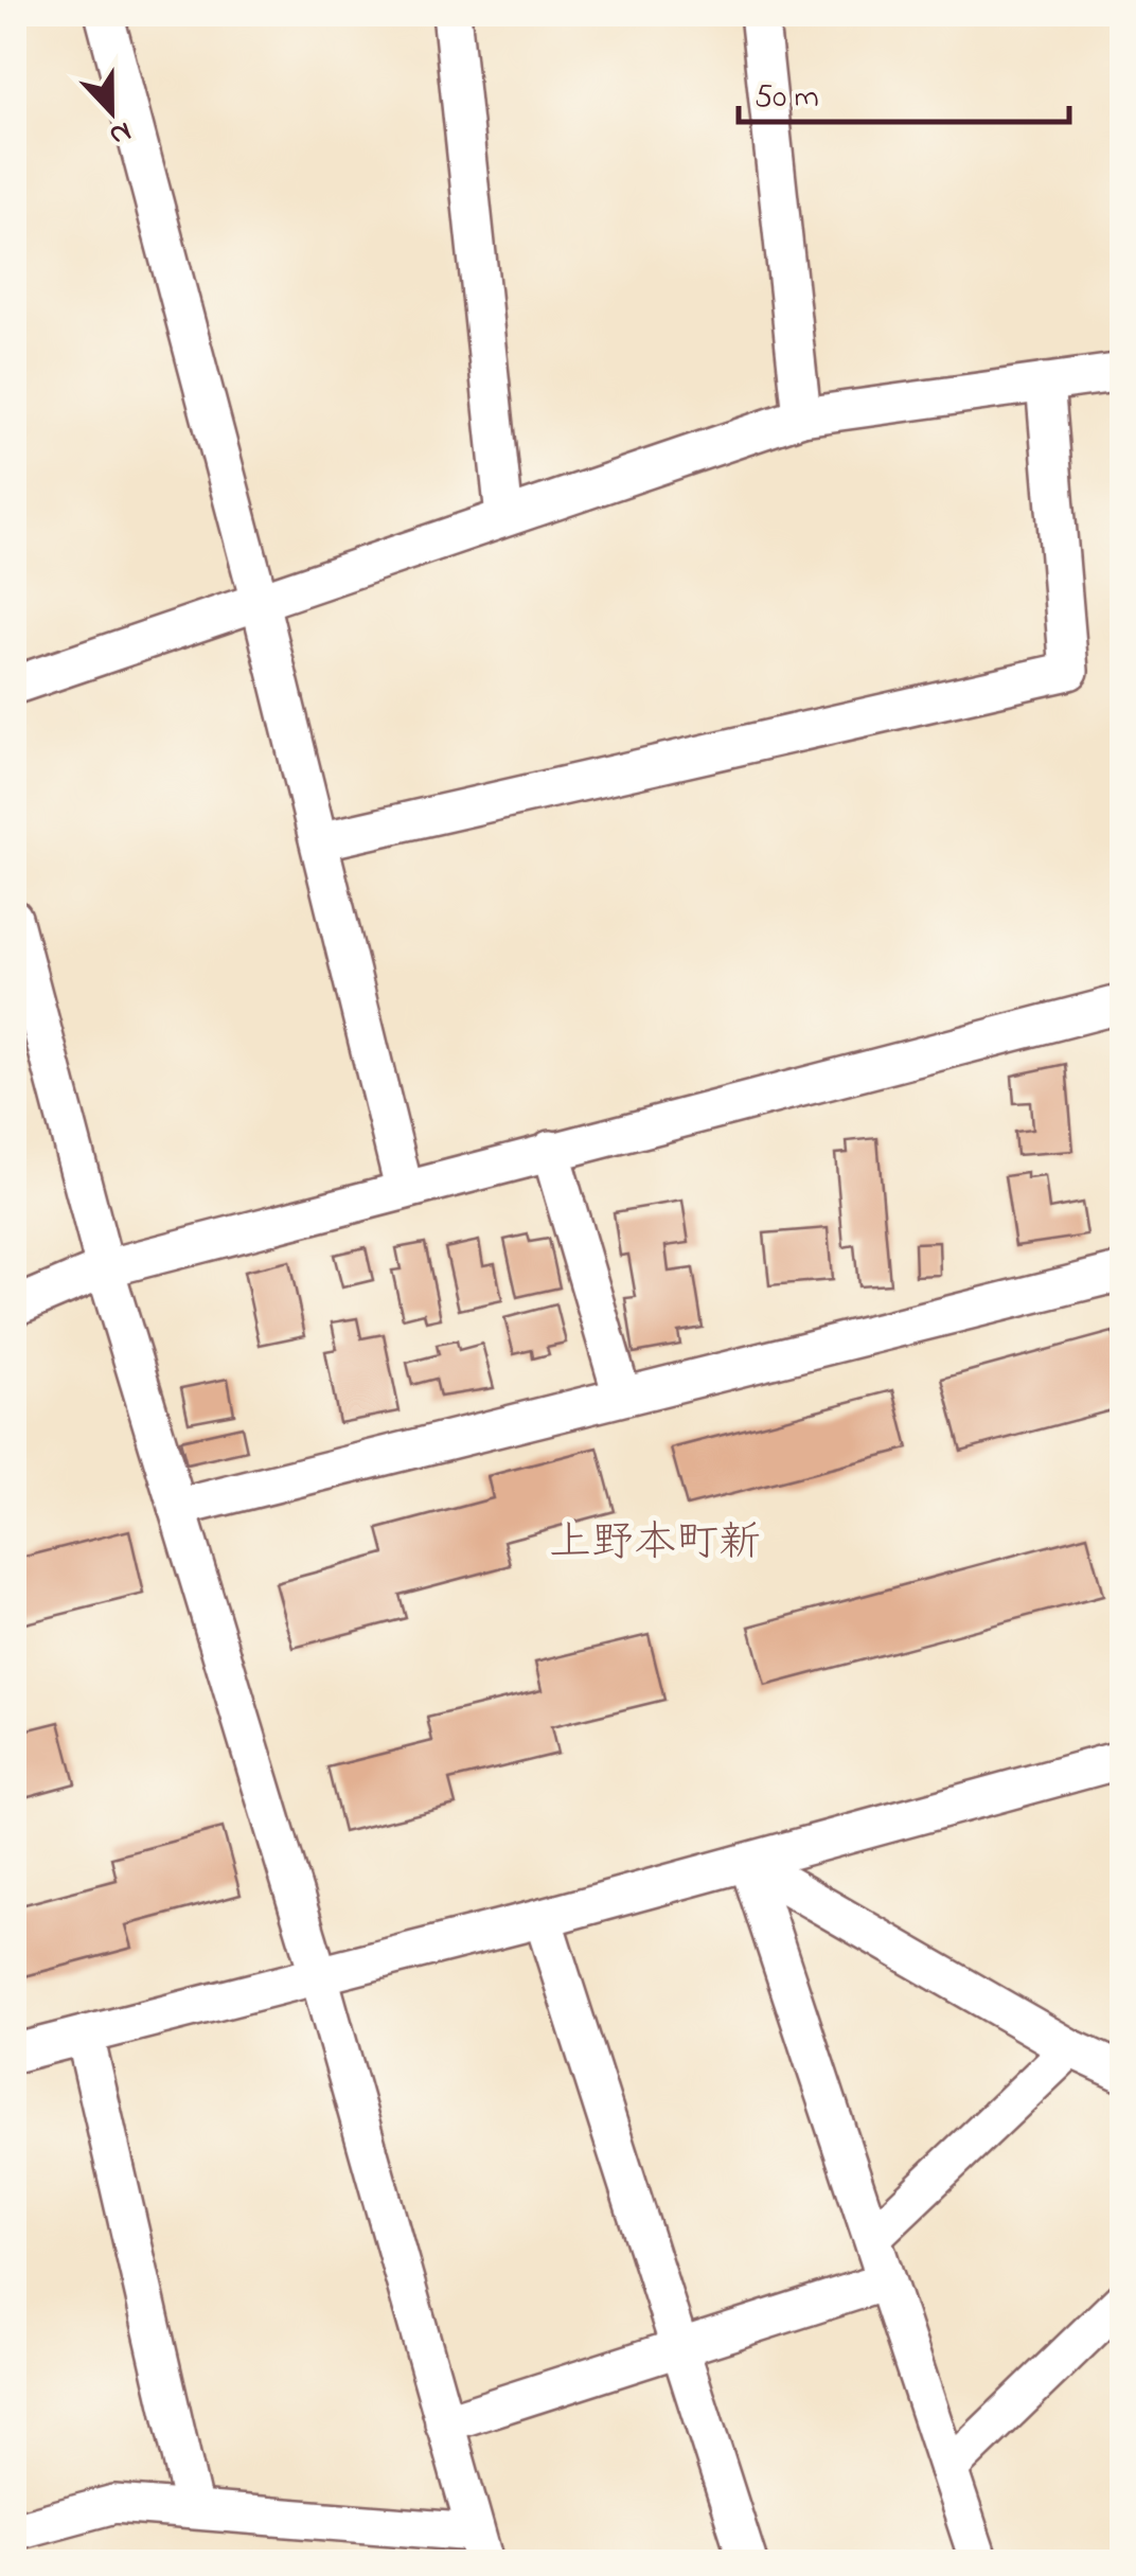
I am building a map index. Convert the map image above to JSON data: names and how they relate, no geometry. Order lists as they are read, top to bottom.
{
  "districts": ["上野本町新"],
  "scale_bar": "50 m",
  "north": "bottom"
}
